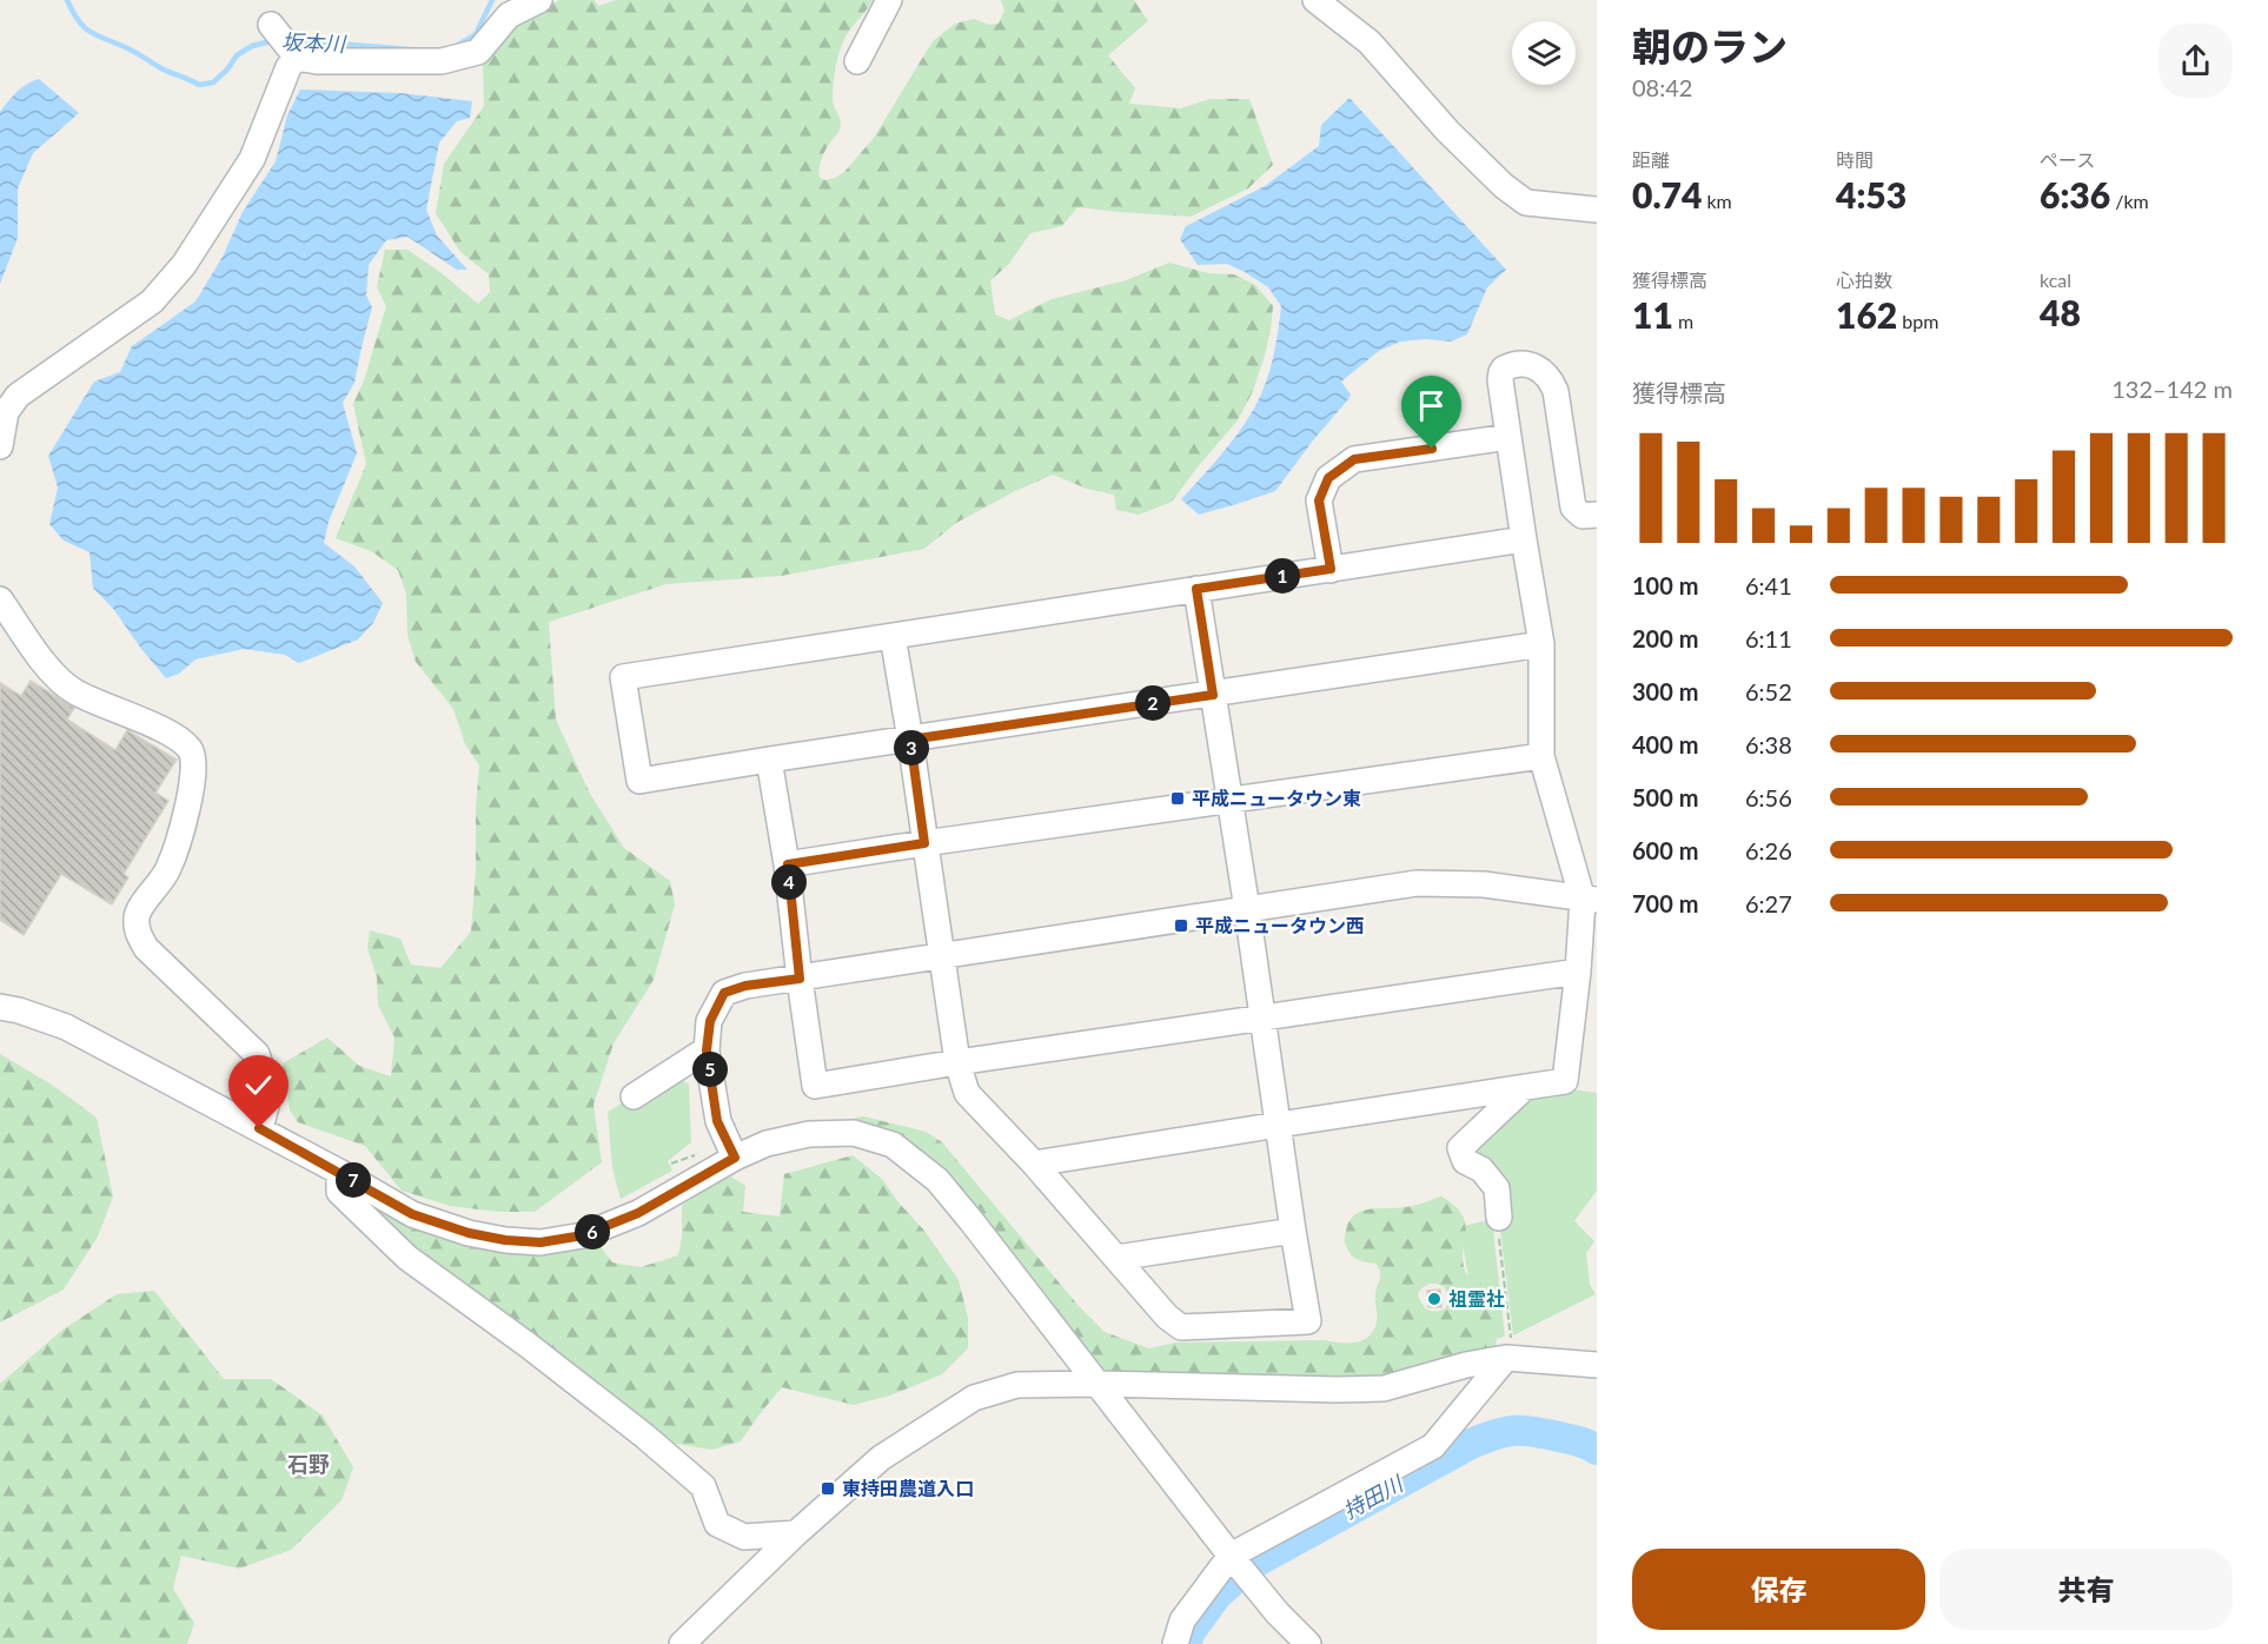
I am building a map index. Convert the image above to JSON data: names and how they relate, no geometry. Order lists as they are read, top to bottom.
{
  "districts": ["石野"],
  "water": ["坂本川", "持田川"],
  "places": {
    "transit": ["平成ニュータウン東", "平成ニュータウン西", "東持田農道入口"],
    "other": ["祖霊社"]
  },
  "page": {
    "heading": ["朝のラン", "08:42"],
    "stats": [
      ["距離", "0.74 km"],
      ["時間", "4:53"],
      ["ペース", "6:36 /km"],
      ["獲得標高", "11 m"],
      ["心拍数", "162 bpm"],
      ["kcal", "48"]
    ],
    "chart": ["獲得標高", "132–142 m"],
    "pins": [
      "1",
      "2",
      "3",
      "4",
      "5",
      "7",
      "6"
    ],
    "list": [
      {
        "name": "100 m",
        "note": "6:41"
      },
      {
        "name": "200 m",
        "note": "6:11"
      },
      {
        "name": "300 m",
        "note": "6:52"
      },
      {
        "name": "400 m",
        "note": "6:38"
      },
      {
        "name": "500 m",
        "note": "6:56"
      },
      {
        "name": "600 m",
        "note": "6:26"
      },
      {
        "name": "700 m",
        "note": "6:27"
      }
    ],
    "buttons": ["保存", "共有"]
  }
}
